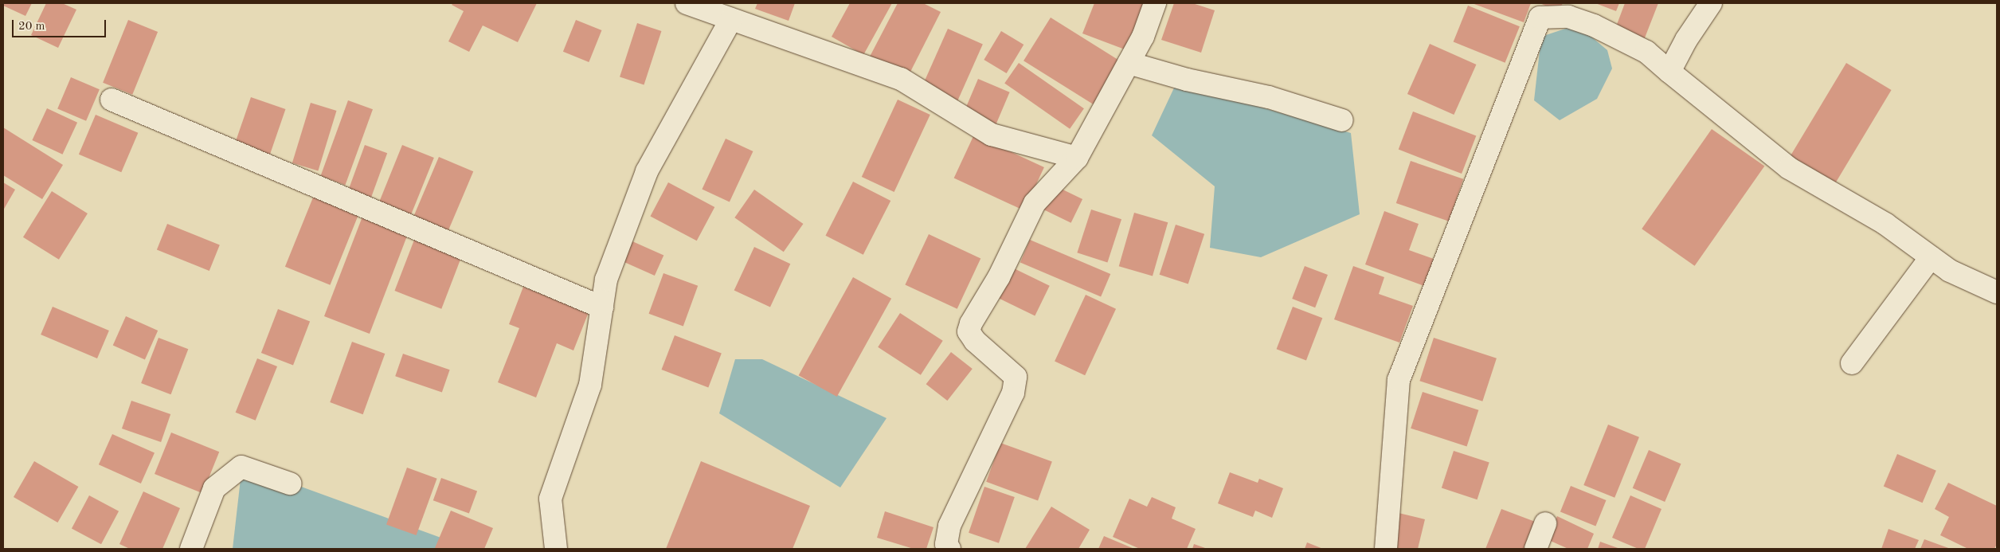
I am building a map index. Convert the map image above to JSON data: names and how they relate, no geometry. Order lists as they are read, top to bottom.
{
  "scale_bar": "20 m"
}
